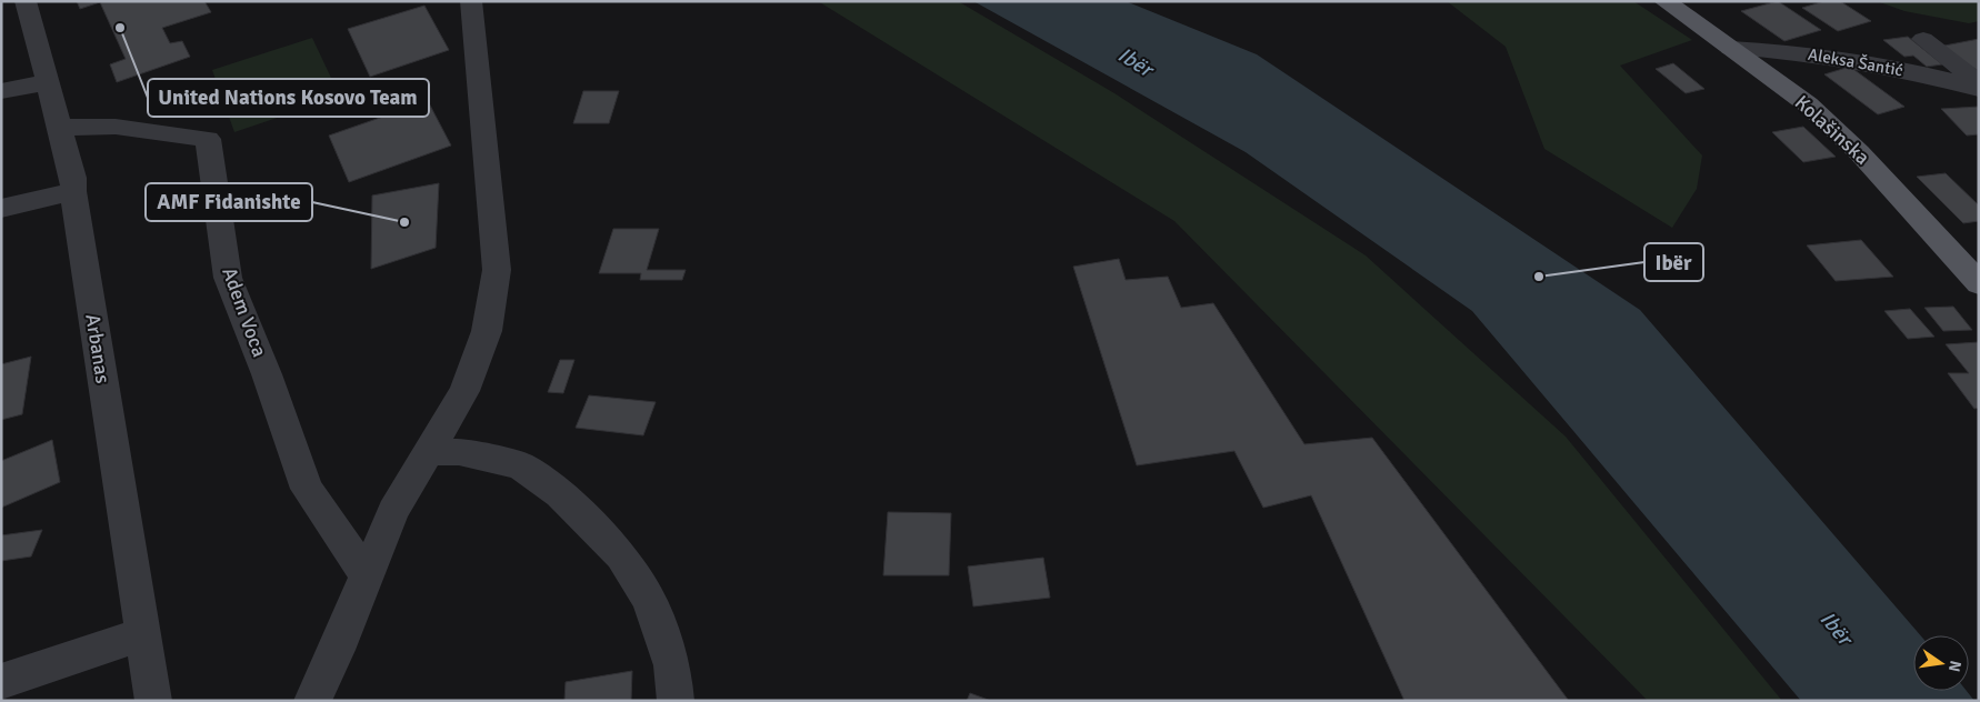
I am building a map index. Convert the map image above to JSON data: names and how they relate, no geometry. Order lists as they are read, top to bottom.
{
  "streets": {
    "main road": ["Kolašinska"],
    "street": ["Aleksa Šantić", "Adem Voca", "Arbanas"]
  },
  "crossings": [
    ["Aleksa Šantić", "Kolašinska"],
    ["Adem Voca", "Arbanas"]
  ],
  "water": ["Ibër"],
  "places": ["United Nations Kosovo Team", "AMF Fidanishte", "Ibër"],
  "north": "right"
}
